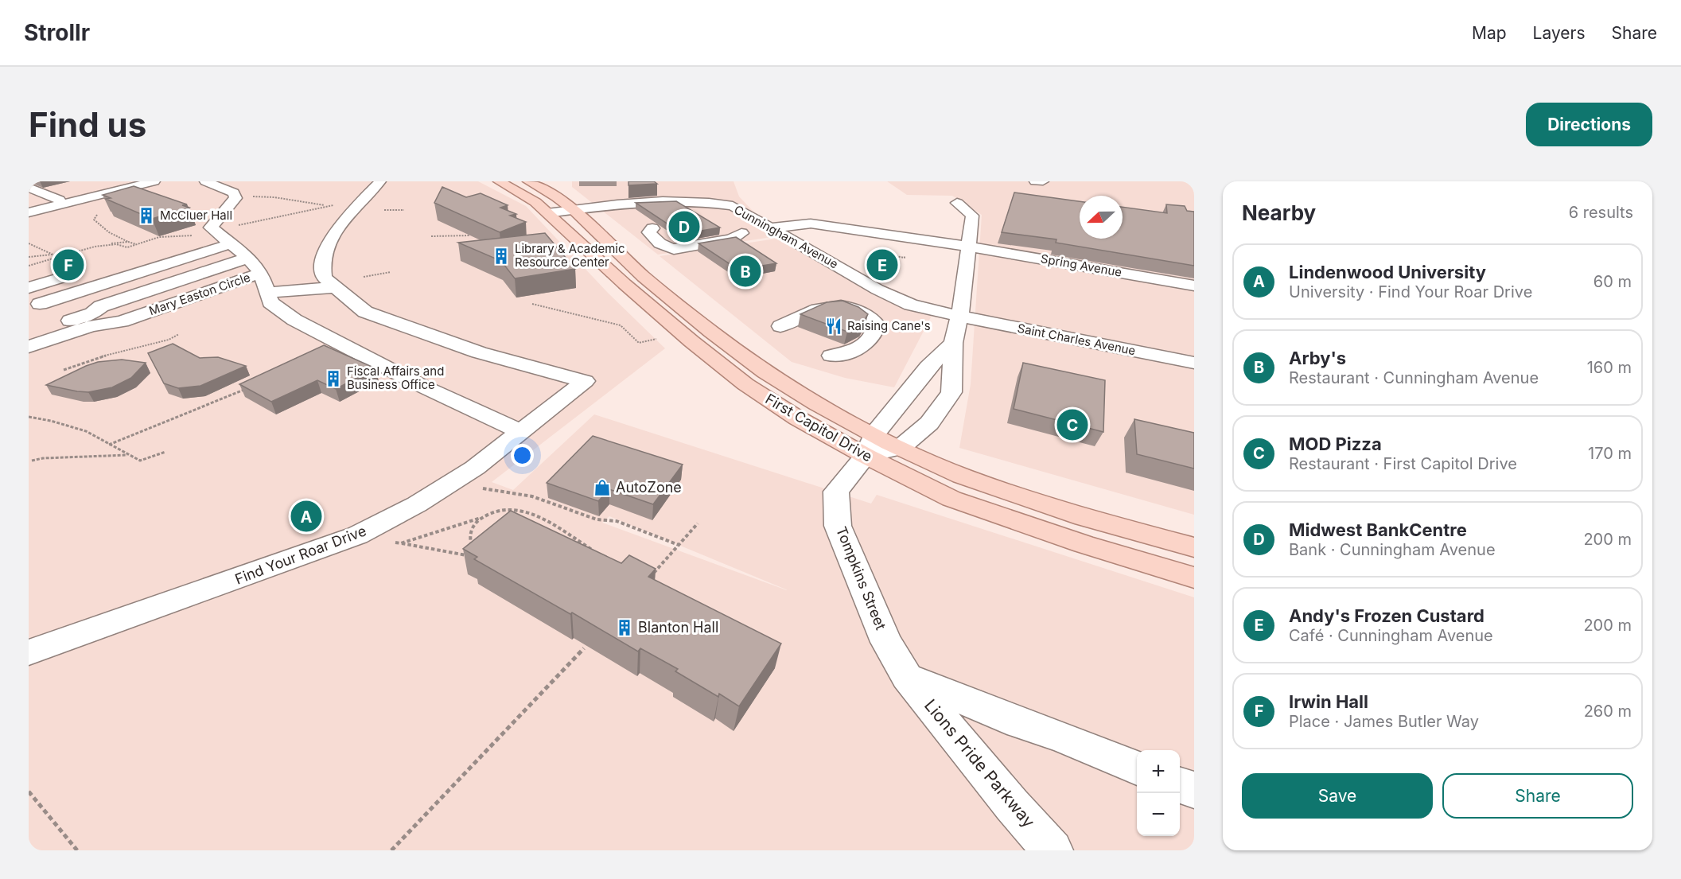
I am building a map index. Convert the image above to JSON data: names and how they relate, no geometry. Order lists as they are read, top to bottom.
{
  "streets": {
    "main road": ["First Capitol Drive"],
    "street": [
      "Cunningham Avenue",
      "Spring Avenue",
      "Mary Easton Circle",
      "Saint Charles Avenue",
      "Find Your Roar Drive",
      "Tompkins Street",
      "Lions Pride Parkway"
    ]
  },
  "crossings": [
    ["Cunningham Avenue", "Spring Avenue"],
    ["Cunningham Avenue", "Saint Charles Avenue"],
    ["Cunningham Avenue", "First Capitol Drive"],
    ["First Capitol Drive", "Tompkins Street"],
    ["Tompkins Street", "Lions Pride Parkway"]
  ],
  "places": {
    "building": [
      "McCluer Hall",
      "Library & Academic Resource Center",
      "Fiscal Affairs and Business Office",
      "Blanton Hall"
    ],
    "restaurant": ["Raising Cane's"],
    "shop": ["AutoZone"]
  },
  "north": "left",
  "page": {
    "header": "Strollr",
    "nav": ["Map", "Layers", "Share"],
    "buttons": [
      "Directions",
      ["Save", "Share"]
    ],
    "title": "Find us",
    "heading": ["Nearby", "6 results"],
    "pins": [
      "D",
      "E",
      "F",
      "B",
      "C",
      "A"
    ],
    "list": [
      {
        "mark": "A",
        "name": "Lindenwood University",
        "note": "University · Find Your Roar Drive",
        "value": "60 m"
      },
      {
        "mark": "B",
        "name": "Arby's",
        "note": "Restaurant · Cunningham Avenue",
        "value": "160 m"
      },
      {
        "mark": "C",
        "name": "MOD Pizza",
        "note": "Restaurant · First Capitol Drive",
        "value": "170 m"
      },
      {
        "mark": "D",
        "name": "Midwest BankCentre",
        "note": "Bank · Cunningham Avenue",
        "value": "200 m"
      },
      {
        "mark": "E",
        "name": "Andy's Frozen Custard",
        "note": "Café · Cunningham Avenue",
        "value": "200 m"
      },
      {
        "mark": "F",
        "name": "Irwin Hall",
        "note": "Place · James Butler Way",
        "value": "260 m"
      }
    ],
    "map_buttons": ["+", "−"]
  }
}
